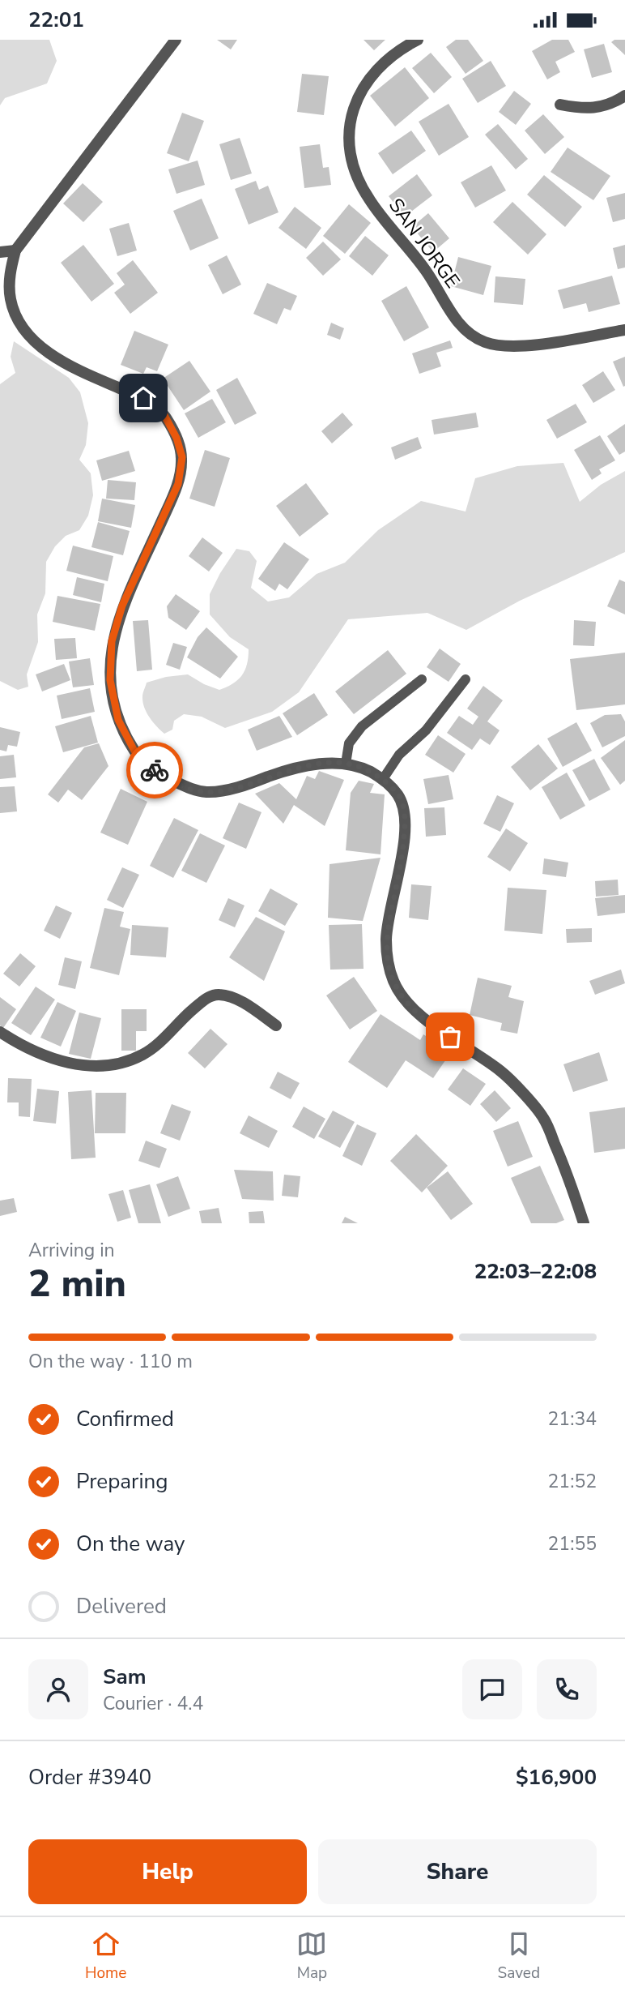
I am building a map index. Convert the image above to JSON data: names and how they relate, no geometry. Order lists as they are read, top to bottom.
{
  "streets": {
    "street": ["SAN JORGE"]
  },
  "page": {
    "status": "22:01",
    "heading": ["2 min", "Arriving in", "22:03–22:08"],
    "panel": [
      "Sam",
      "Courier · 4.4",
      "Order #3940",
      "$16,900"
    ],
    "bar": "On the way · 110 m",
    "list": [
      ["Confirmed", "21:34"],
      ["Preparing", "21:52"],
      ["On the way", "21:55"],
      "Delivered"
    ],
    "buttons": ["Help", "Share"],
    "tabs": ["Home", "Map", "Saved"]
  }
}
